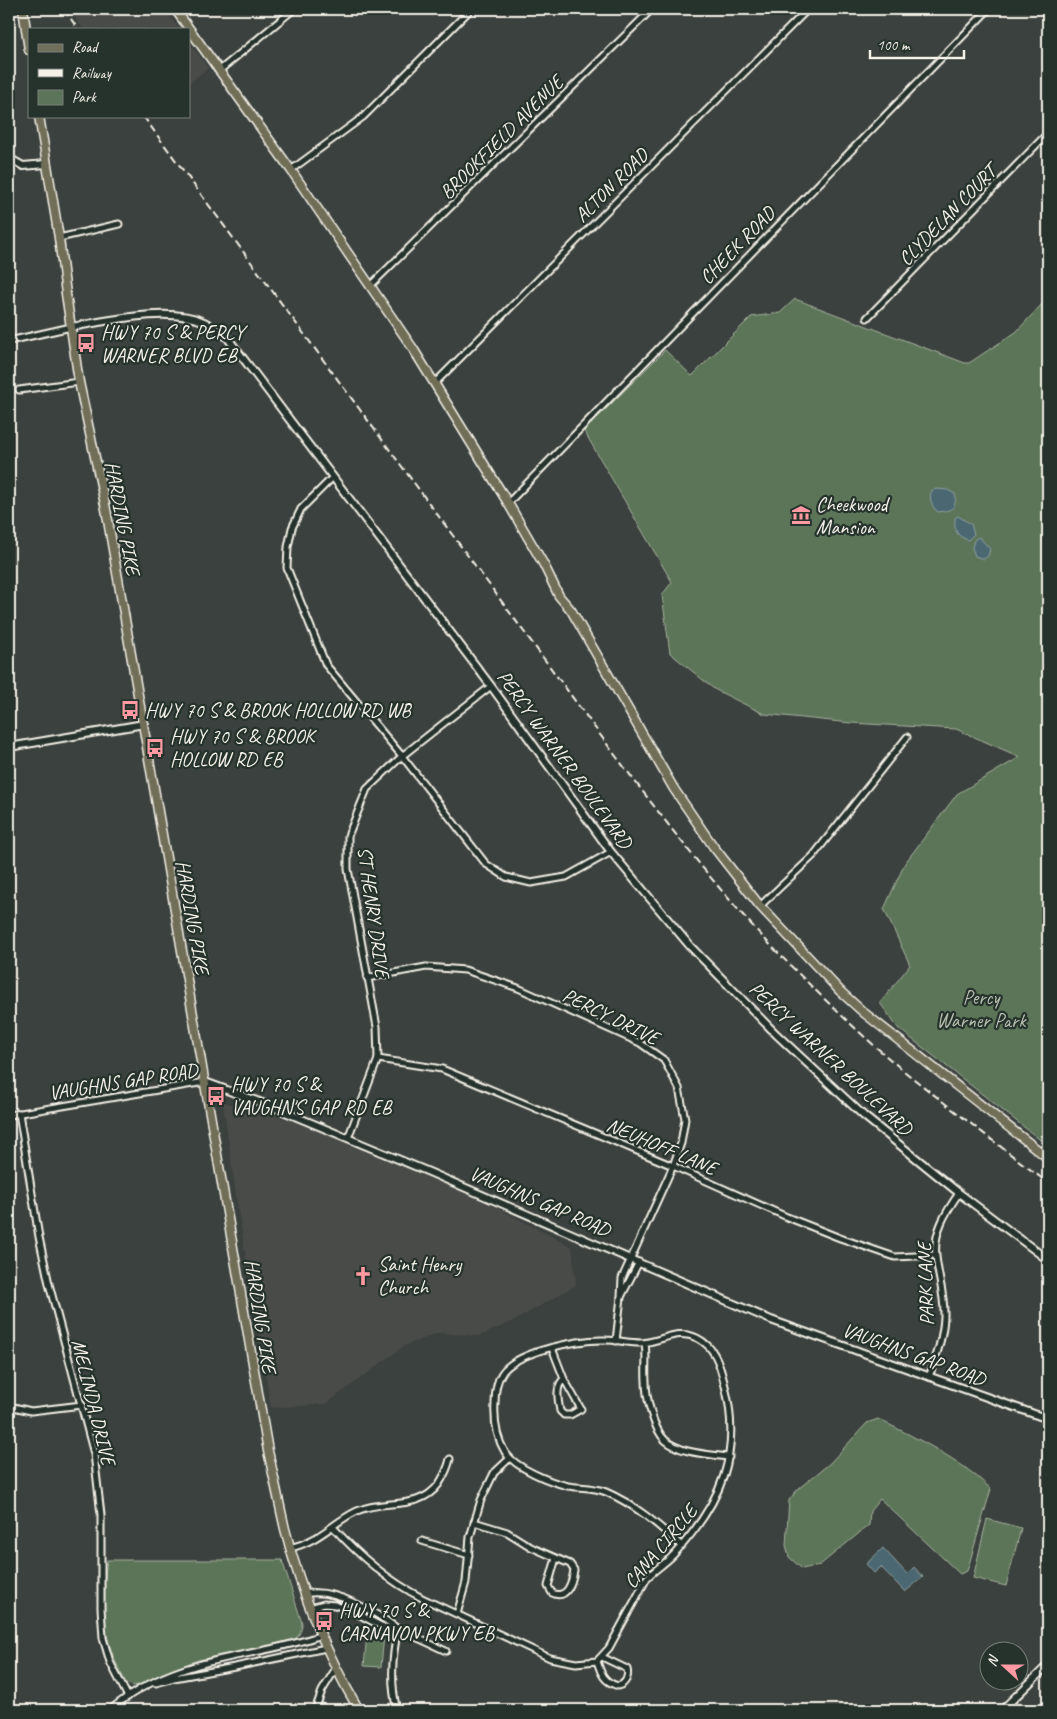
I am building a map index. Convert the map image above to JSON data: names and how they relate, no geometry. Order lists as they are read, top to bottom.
{
  "streets": {
    "main road": ["HARDING PIKE"],
    "street": [
      "BROOKFIELD AVENUE",
      "ALTON ROAD",
      "CLYDELAN COURT",
      "CHEEK ROAD",
      "PERCY WARNER BOULEVARD",
      "ST HENRY DRIVE",
      "PERCY DRIVE",
      "VAUGHNS GAP ROAD",
      "NEUHOFF LANE",
      "PARK LANE",
      "MELINDA DRIVE",
      "CANA CIRCLE"
    ]
  },
  "crossings": [
    ["HARDING PIKE", "PERCY WARNER BOULEVARD"],
    ["HARDING PIKE", "VAUGHNS GAP ROAD"],
    ["PERCY WARNER BOULEVARD", "ST HENRY DRIVE"],
    ["PERCY WARNER BOULEVARD", "PARK LANE"],
    ["ST HENRY DRIVE", "PERCY DRIVE"],
    ["ST HENRY DRIVE", "VAUGHNS GAP ROAD"],
    ["ST HENRY DRIVE", "NEUHOFF LANE"],
    ["PERCY DRIVE", "VAUGHNS GAP ROAD"],
    ["PERCY DRIVE", "NEUHOFF LANE"],
    ["VAUGHNS GAP ROAD", "PARK LANE"],
    ["VAUGHNS GAP ROAD", "MELINDA DRIVE"],
    ["NEUHOFF LANE", "PARK LANE"]
  ],
  "parks": ["Percy Warner Park"],
  "places": {
    "bus stop": [
      "HWY 70 S & PERCY WARNER BLVD EB",
      "HWY 70 S & BROOK HOLLOW RD WB",
      "HWY 70 S & BROOK HOLLOW RD EB",
      "HWY 70 S & VAUGHN'S GAP RD EB",
      "HWY 70 S & CARNAVON PKWY EB"
    ],
    "museum": ["Cheekwood Mansion"],
    "church": ["Saint Henry Church"]
  },
  "legend": ["Road", "Railway", "Park"],
  "scale_bar": "100 m",
  "north": "left"
}
